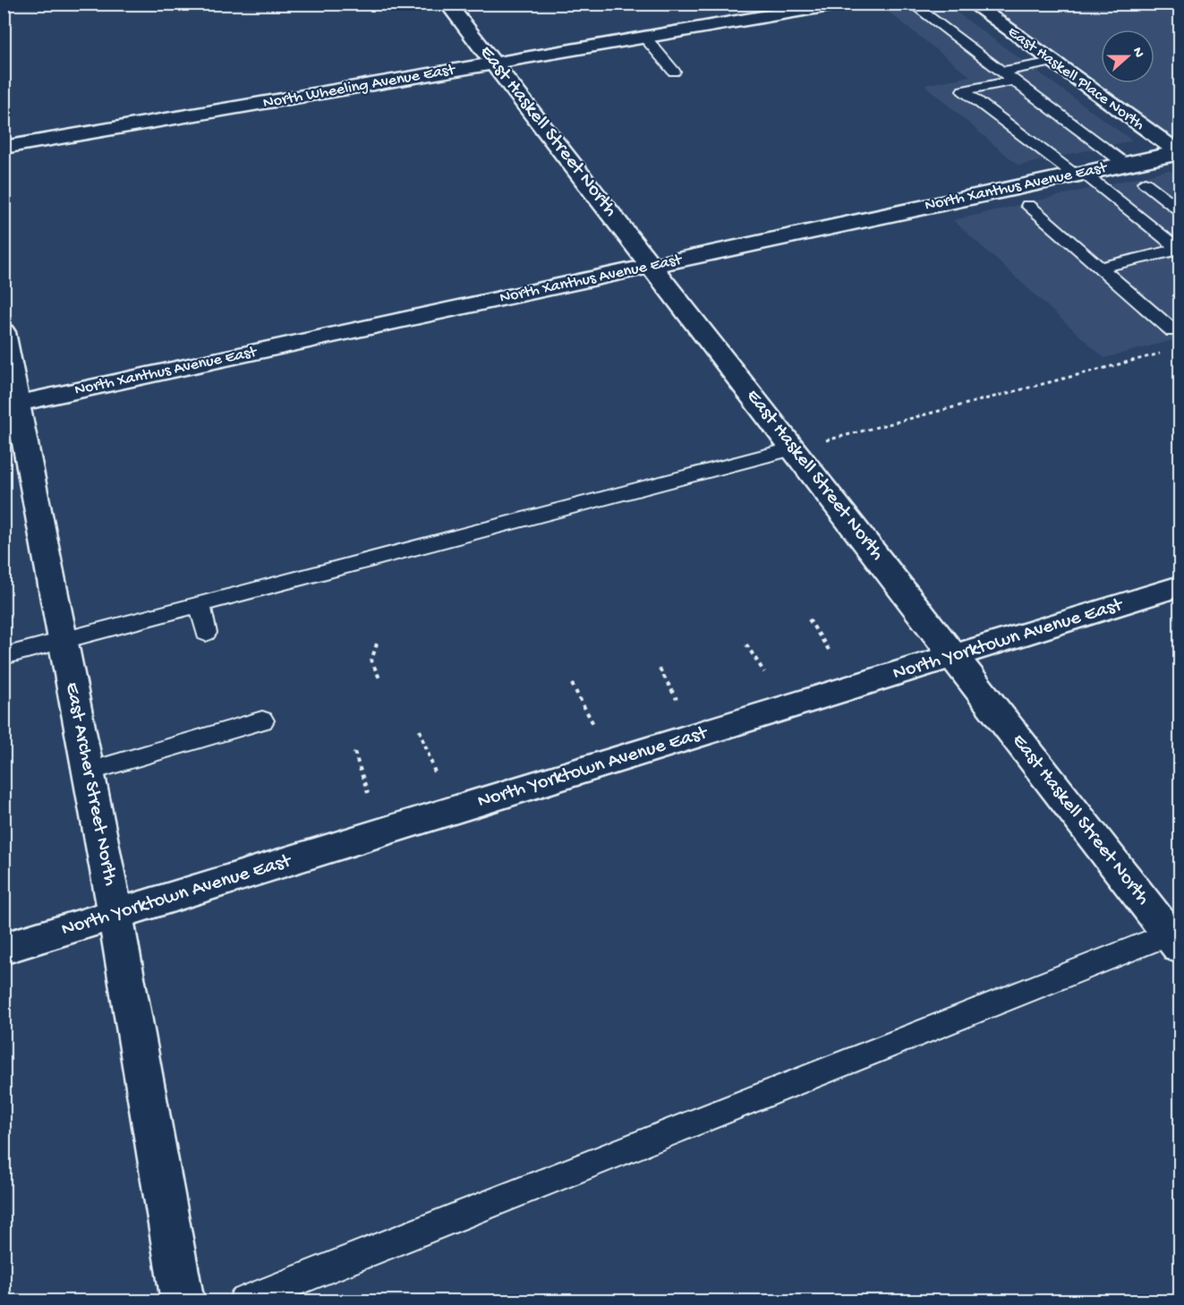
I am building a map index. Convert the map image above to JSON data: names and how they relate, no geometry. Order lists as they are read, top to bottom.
{
  "streets": {
    "street": [
      "East Haskell Place North",
      "North Wheeling Avenue East",
      "East Haskell Street North",
      "North Xanthus Avenue East",
      "North Yorktown Avenue East",
      "East Archer Street North"
    ]
  },
  "crossings": [
    ["East Haskell Place North", "North Xanthus Avenue East"],
    ["North Wheeling Avenue East", "East Haskell Street North"],
    ["East Haskell Street North", "North Xanthus Avenue East"],
    ["East Haskell Street North", "North Yorktown Avenue East"],
    ["North Xanthus Avenue East", "East Archer Street North"],
    ["North Yorktown Avenue East", "East Archer Street North"]
  ],
  "north": "right"
}
